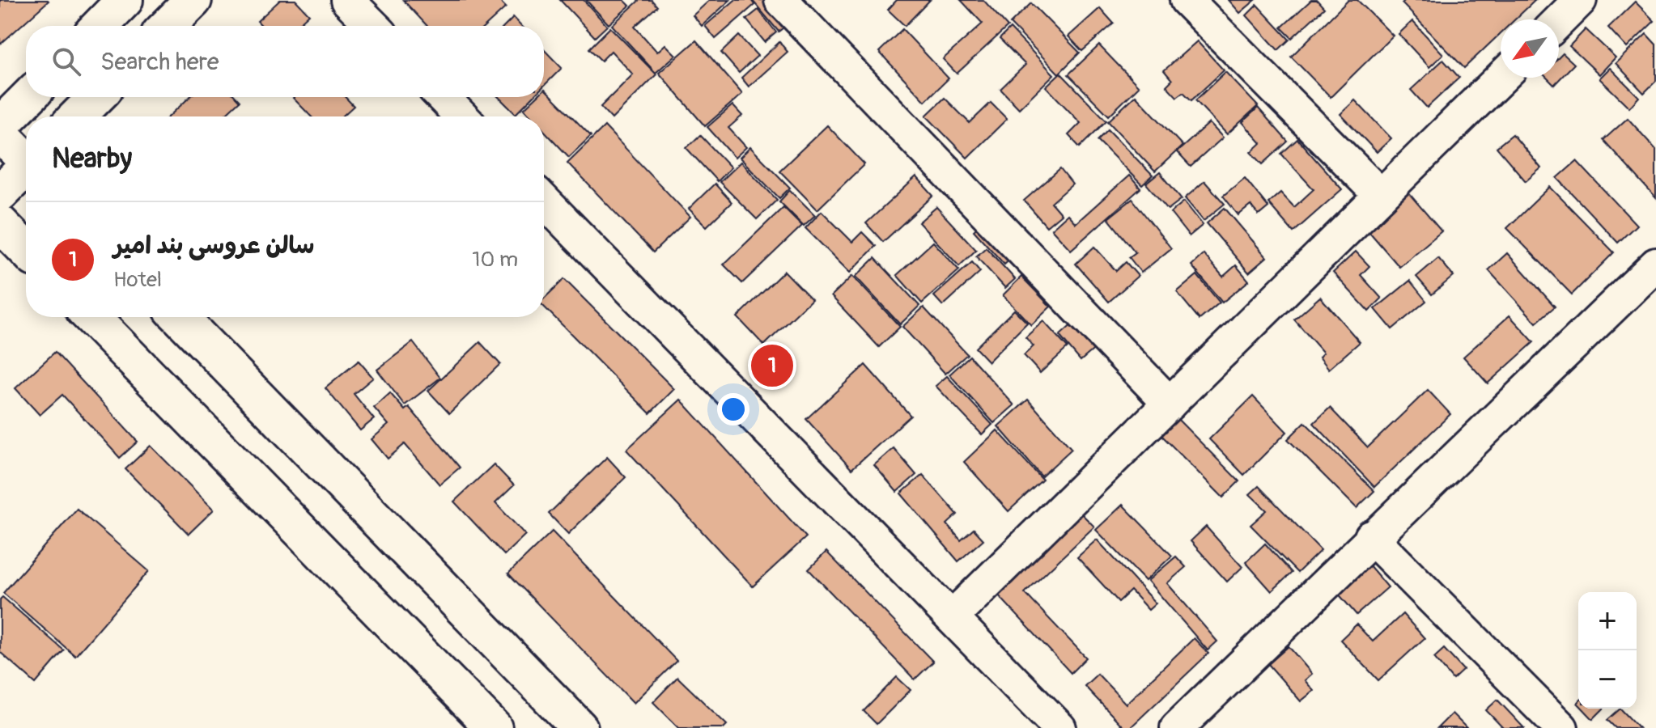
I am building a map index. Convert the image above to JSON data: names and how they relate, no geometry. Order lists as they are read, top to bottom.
{
  "north": "bottom left",
  "page": {
    "search": "Search here",
    "heading": "Nearby",
    "list": [
      {
        "mark": "1",
        "name": "سالن عروسی بند امیر",
        "note": "Hotel",
        "value": "10 m"
      }
    ],
    "pins": "1",
    "map_buttons": ["+", "−"]
  }
}
